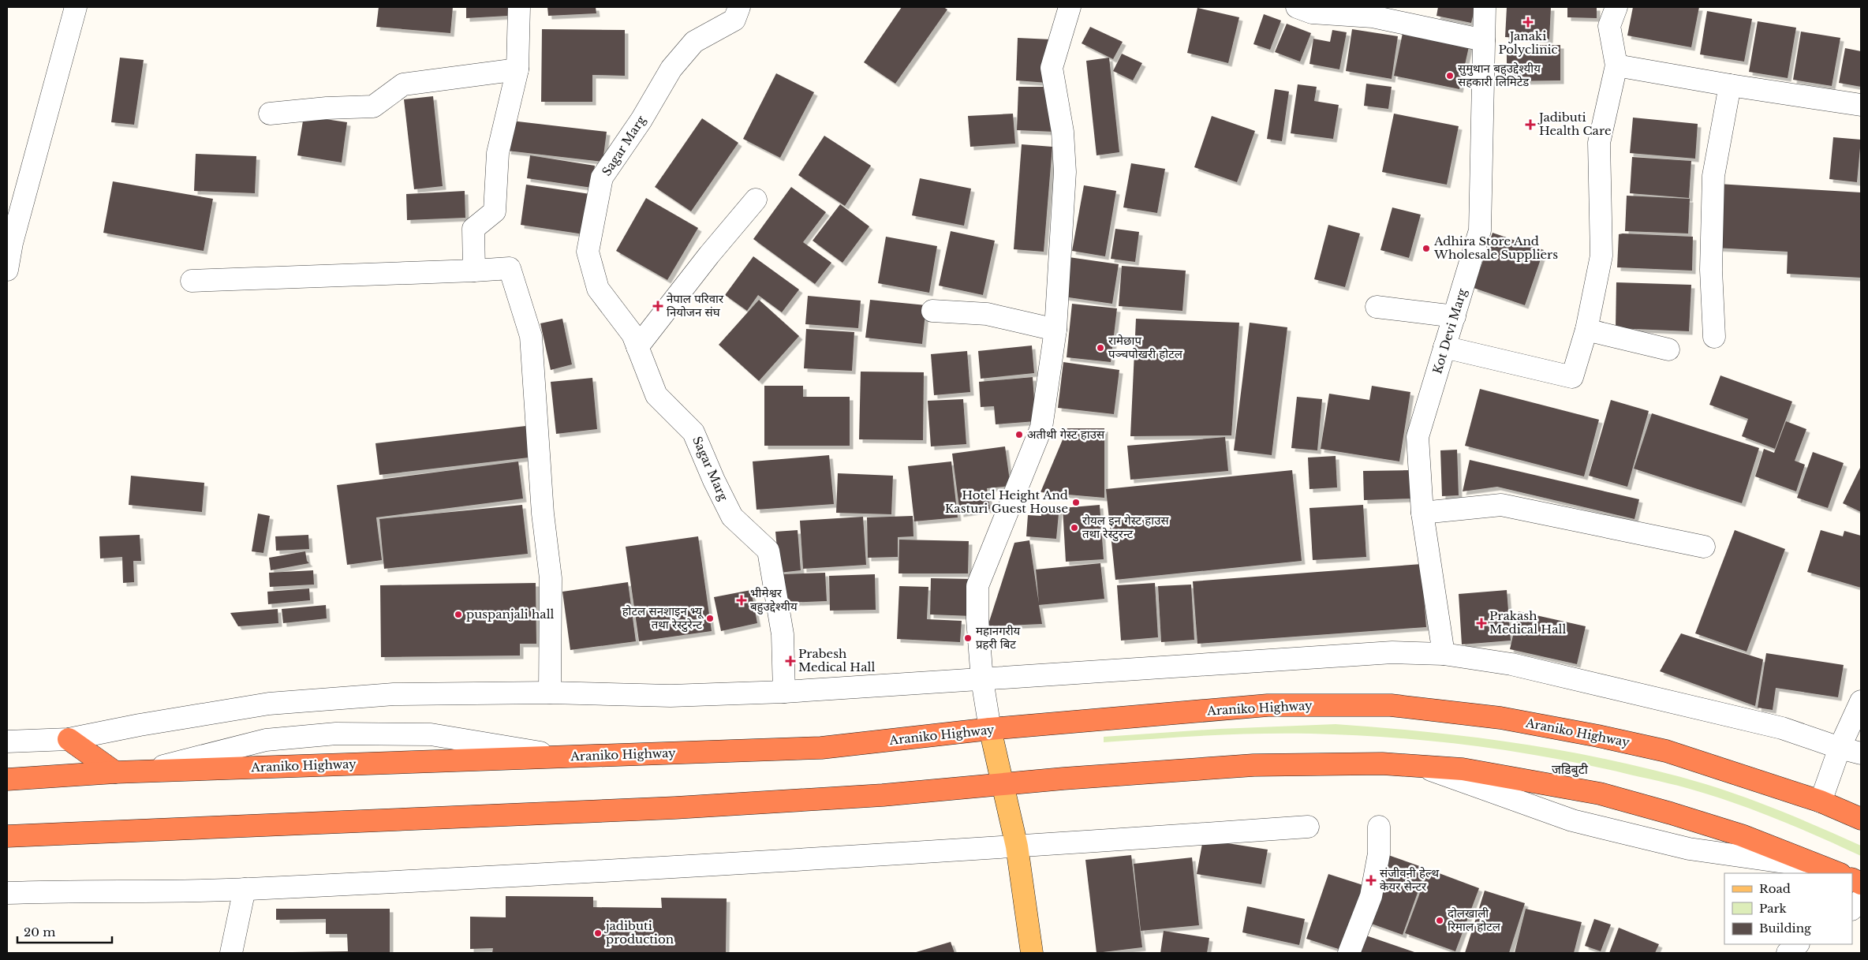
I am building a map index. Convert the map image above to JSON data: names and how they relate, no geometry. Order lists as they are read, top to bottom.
{
  "streets": {
    "highway": ["Araniko Highway"],
    "street": ["Sagar Marg", "Kot Devi Marg"]
  },
  "districts": ["जडिबुटी"],
  "places": {
    "health": [
      "Janaki Polyclinic",
      "Jadibuti Health Care",
      "नेपाल परिवार नियोजन संघ",
      "भीमेश्वर बहुउद्देश्यीय",
      "Prakash Medical Hall",
      "Prabesh Medical Hall",
      "संजीवनी हेल्थ केयर सेन्टर"
    ],
    "other": [
      "सुमुथान बहुउद्देश्यीय सहकारी लिमिटेड",
      "Adhira Store And Wholesale Suppliers",
      "रामेछाप पञ्चपोखरी होटल",
      "अतीथी गेस्ट हाउस",
      "Hotel Height And Kasturi Guest House",
      "रोयल इन गेस्ट हाउस तथा रेस्टुरन्ट",
      "puspanjali hall",
      "होटल सनशाइन भ्यू तथा रेस्टुरेन्ट",
      "महानगरीय प्रहरी बिट",
      "दोलखाली रिमाल होटल",
      "jadibuti production"
    ]
  },
  "legend": ["Road", "Park", "Building"],
  "scale_bar": "20 m"
}
